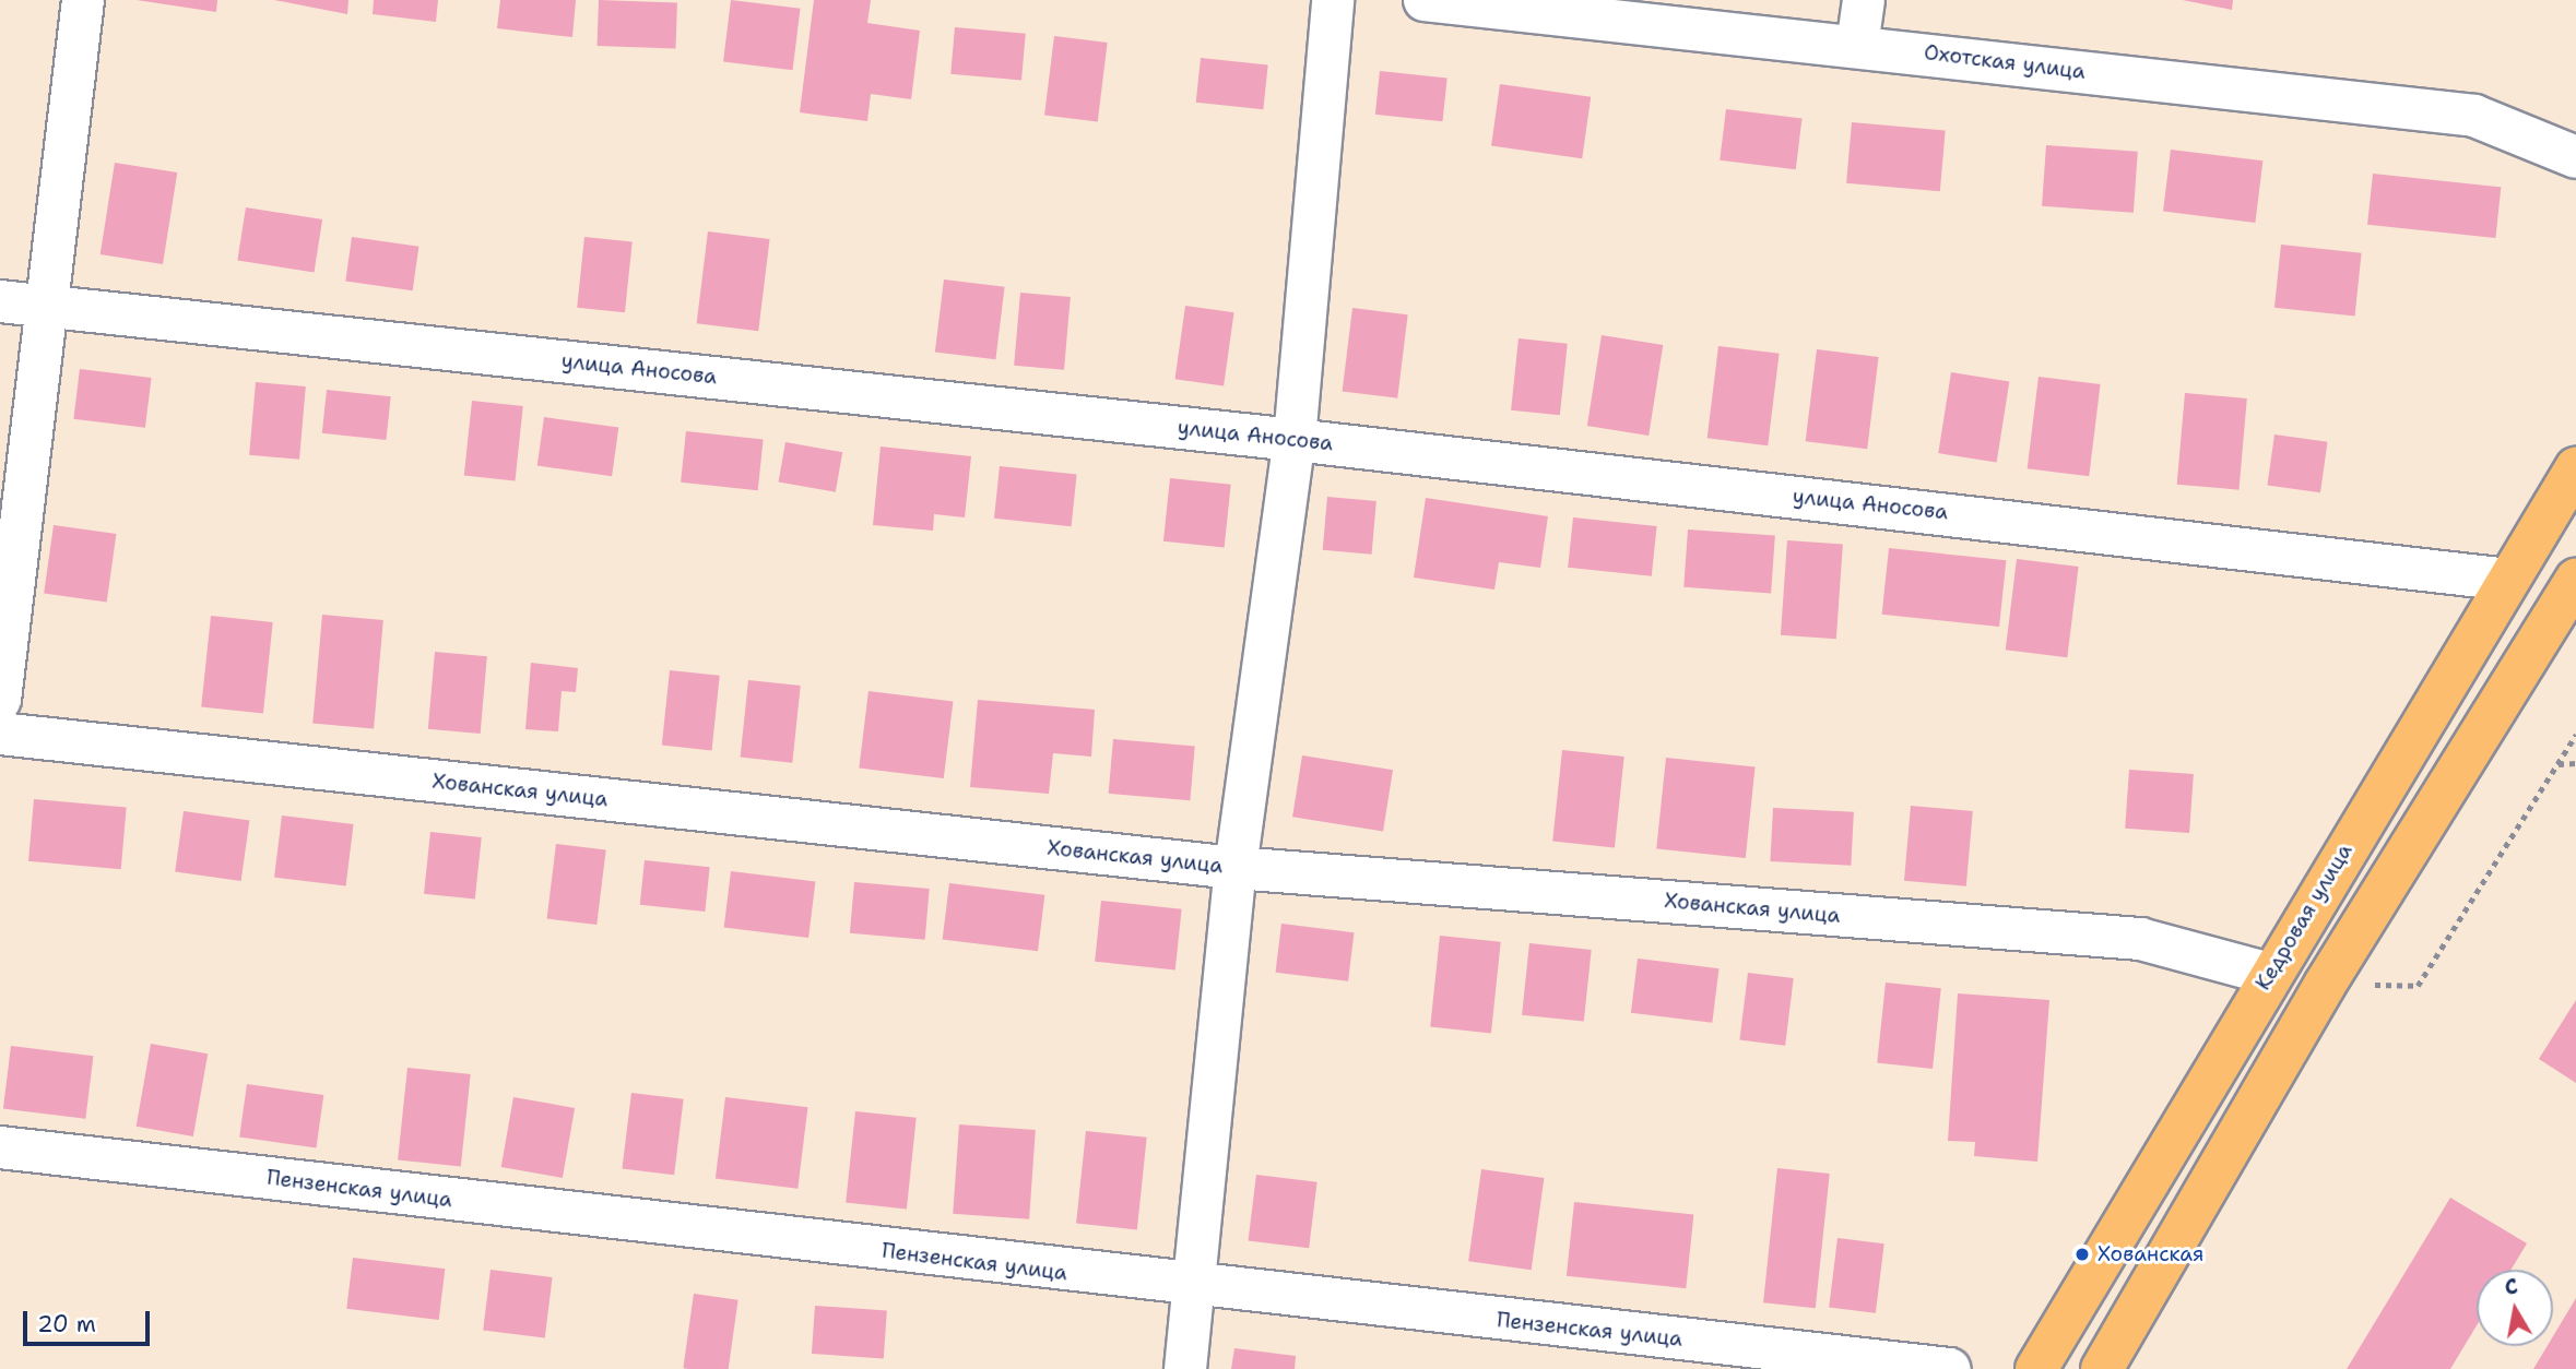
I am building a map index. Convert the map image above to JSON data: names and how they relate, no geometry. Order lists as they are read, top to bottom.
{
  "streets": {
    "main road": ["Кедровая улица"],
    "street": [
      "Охотская улица",
      "улица Аносова",
      "Хованская улица",
      "Пензенская улица"
    ]
  },
  "crossings": [
    ["улица Аносова", "Кедровая улица"],
    ["Хованская улица", "Кедровая улица"]
  ],
  "places": ["Хованская"],
  "scale_bar": "20 m",
  "north": "top"
}
